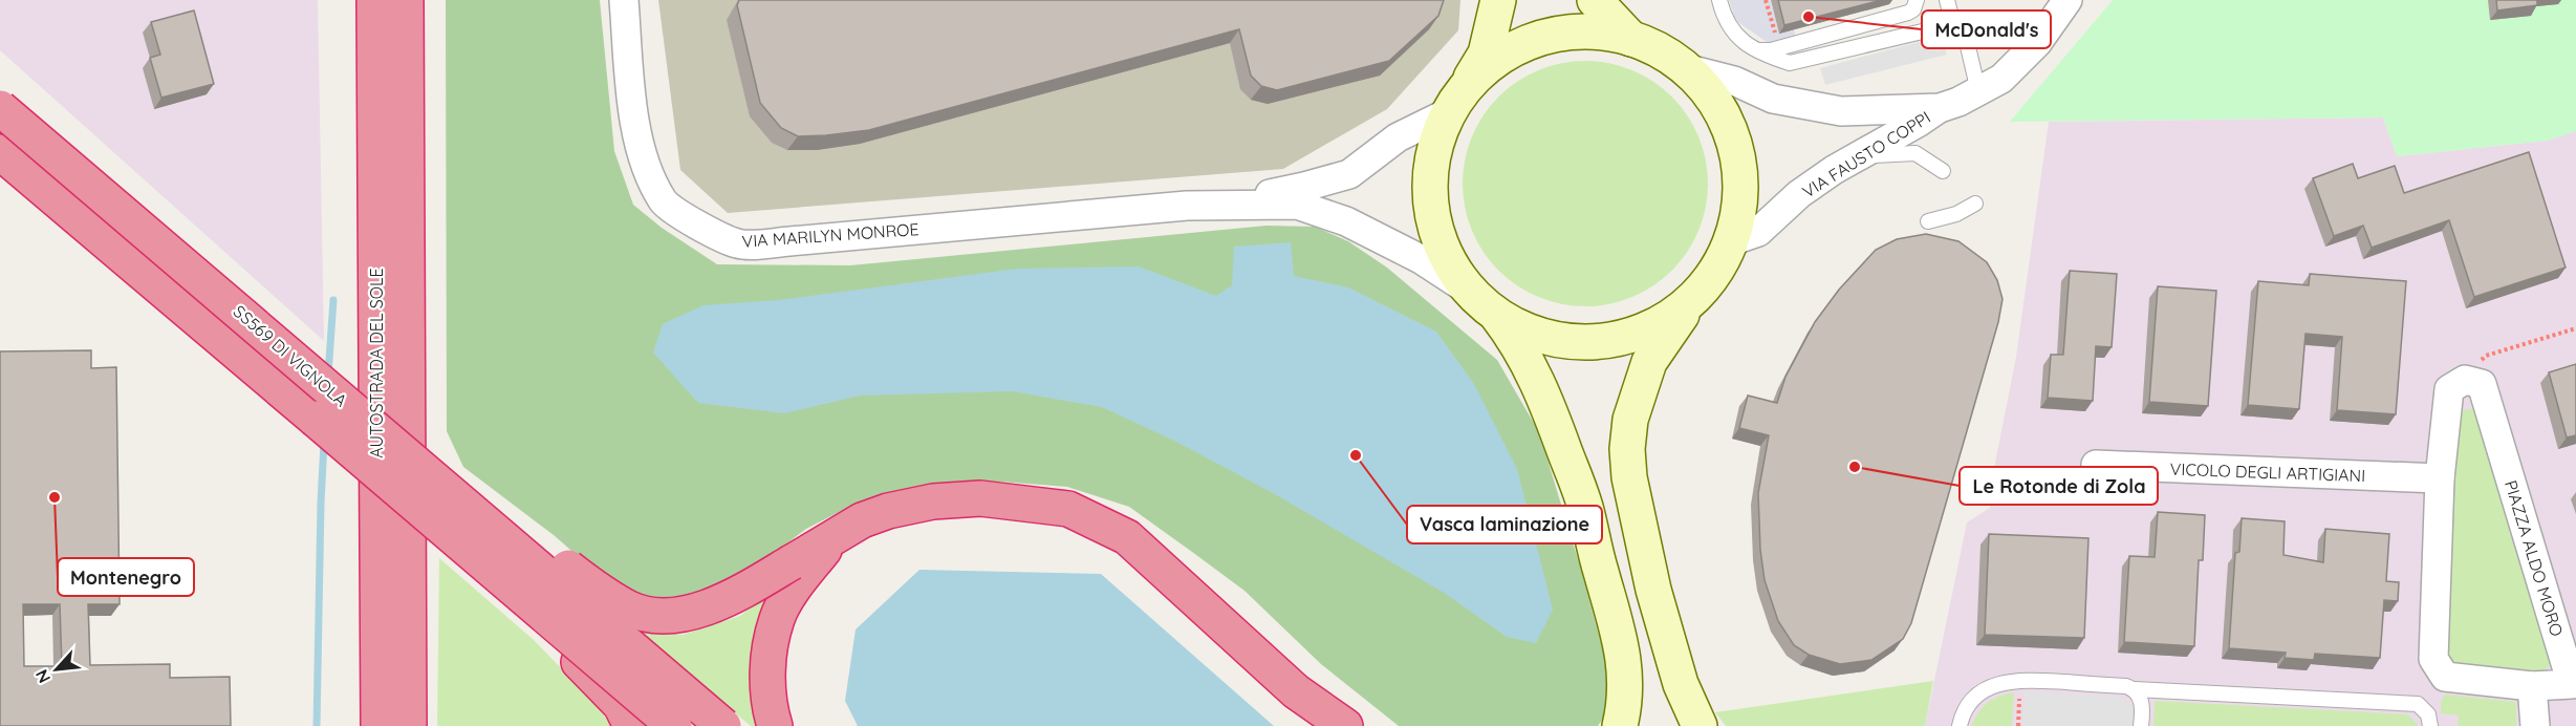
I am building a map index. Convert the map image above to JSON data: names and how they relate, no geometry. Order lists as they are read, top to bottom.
{
  "streets": {
    "highway": ["SS569 DI VIGNOLA", "AUTOSTRADA DEL SOLE"],
    "street": [
      "VIA FAUSTO COPPI",
      "VIA MARILYN MONROE",
      "VICOLO DEGLI ARTIGIANI",
      "PIAZZA ALDO MORO"
    ]
  },
  "crossings": [
    ["VICOLO DEGLI ARTIGIANI", "PIAZZA ALDO MORO"]
  ],
  "places": [
    "McDonald's",
    "Vasca laminazione",
    "Le Rotonde di Zola",
    "Montenegro"
  ],
  "north": "bottom left"
}
